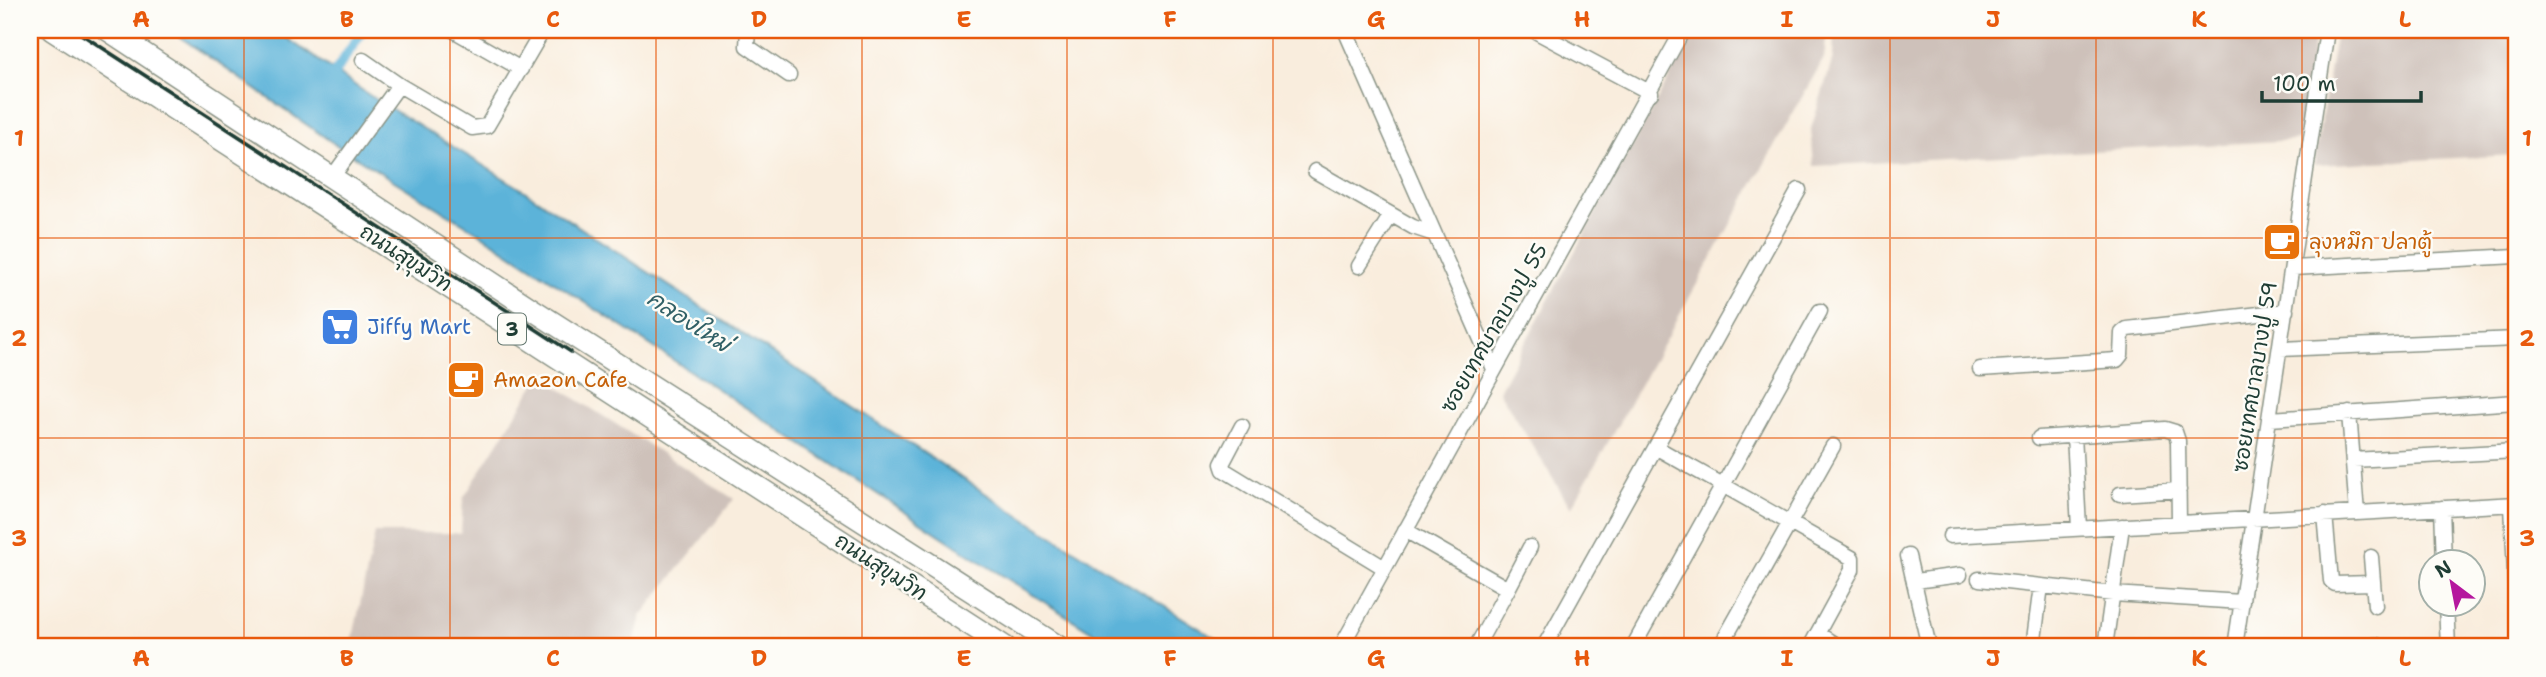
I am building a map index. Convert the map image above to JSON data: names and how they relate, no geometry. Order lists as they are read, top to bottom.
{
  "streets": {
    "highway": ["ถนนสุขุมวิท", "3"],
    "street": ["ซอยเทศบาลบางปู 55", "ซอยเทศบาลบางปู 59"]
  },
  "water": ["คลองใหม่"],
  "places": {
    "cafe": ["ลุงหมึก ปลาตู้", "Amazon Cafe"],
    "supermarket": ["Jiffy Mart"]
  },
  "scale_bar": "100 m",
  "north": "top left",
  "grid": {
    "columns": [
      "A",
      "B",
      "C",
      "D",
      "E",
      "F",
      "G",
      "H",
      "I",
      "J",
      "K",
      "L"
    ],
    "rows": ["1", "2", "3"]
  }
}
